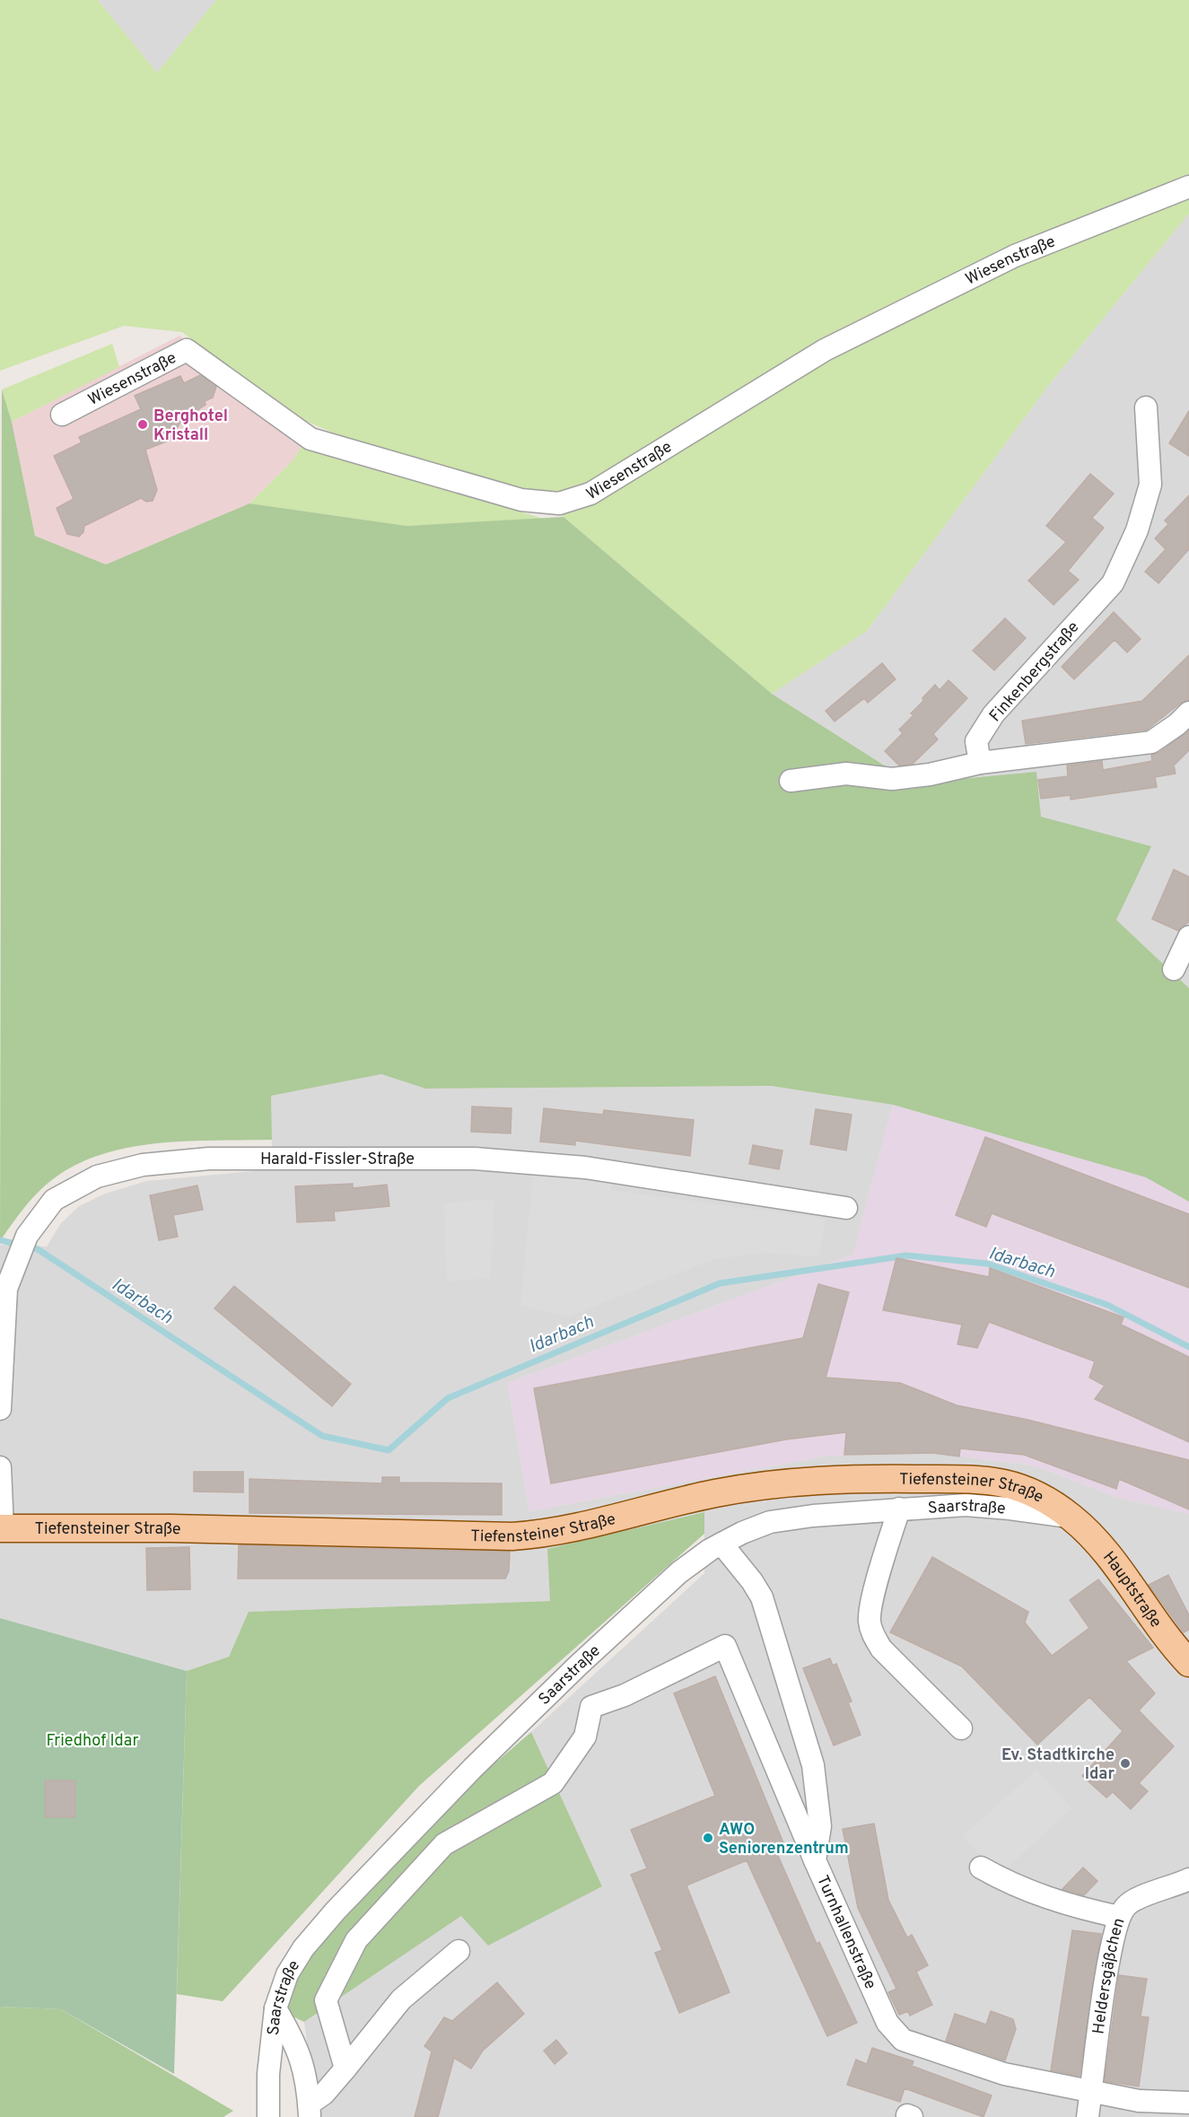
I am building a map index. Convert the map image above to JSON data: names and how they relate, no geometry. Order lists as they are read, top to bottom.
{
  "streets": {
    "main road": ["Tiefensteiner Straße", "Hauptstraße"],
    "street": [
      "Wiesenstraße",
      "Finkenbergstraße",
      "Harald-Fissler-Straße",
      "Saarstraße",
      "Turnhallenstraße",
      "Heldersgäßchen"
    ]
  },
  "crossings": [
    ["Tiefensteiner Straße", "Saarstraße"],
    ["Tiefensteiner Straße", "Hauptstraße"],
    ["Saarstraße", "Hauptstraße"],
    ["Saarstraße", "Turnhallenstraße"],
    ["Turnhallenstraße", "Heldersgäßchen"]
  ],
  "water": ["Idarbach"],
  "parks": ["Friedhof Idar"],
  "places": ["Berghotel Kristall", "Ev. Stadtkirche Idar", "AWO Seniorenzentrum"]
}
